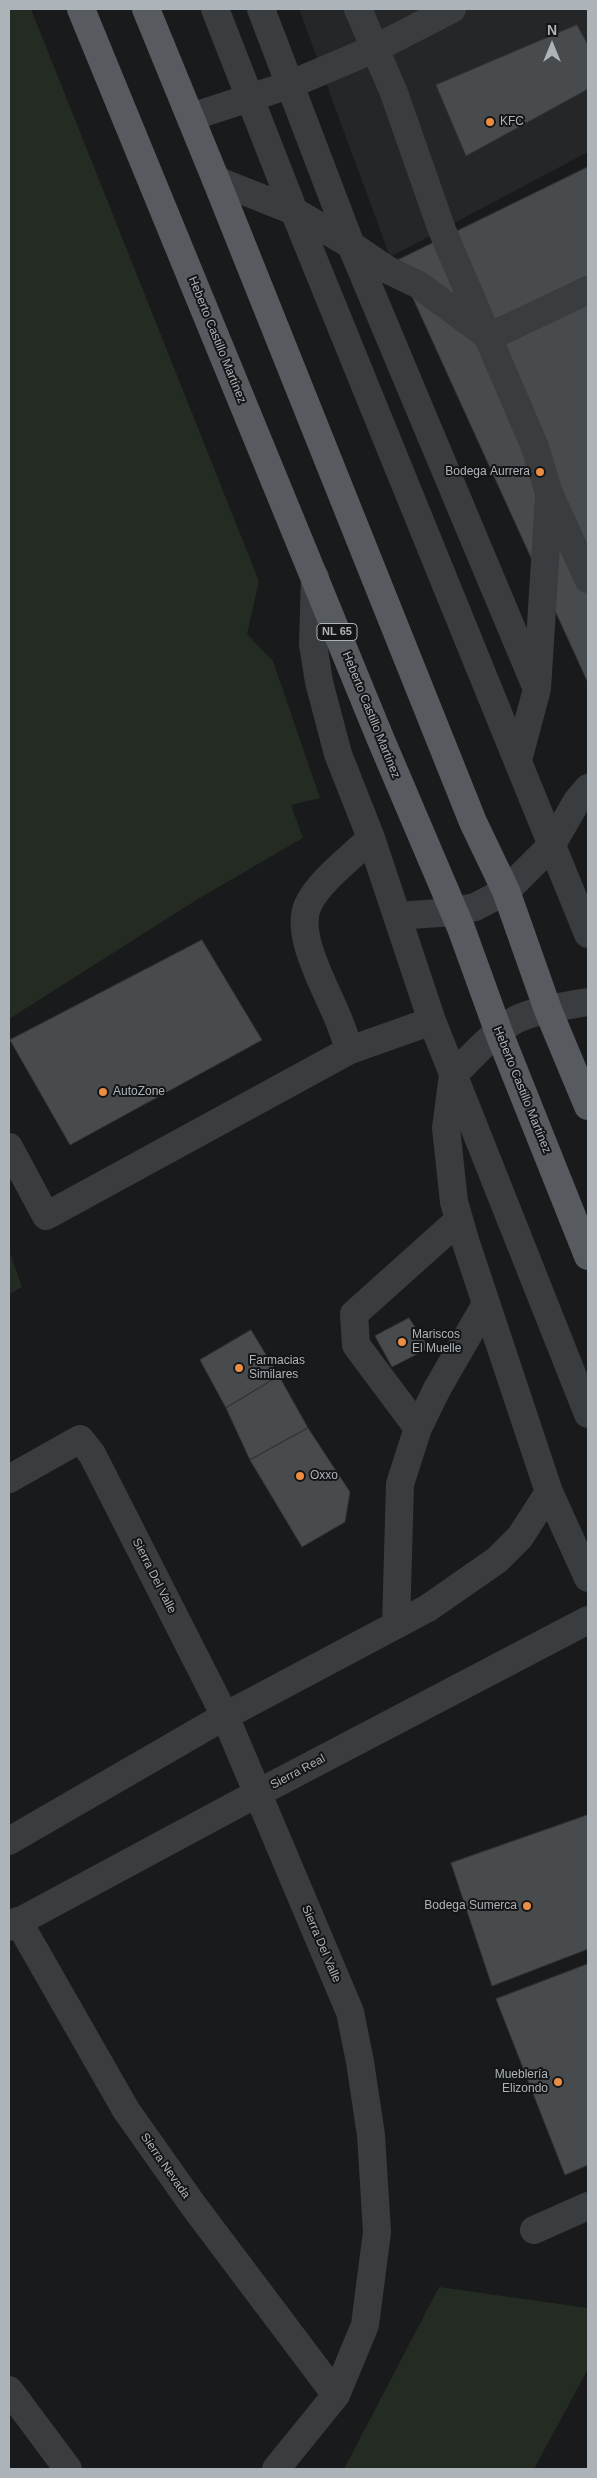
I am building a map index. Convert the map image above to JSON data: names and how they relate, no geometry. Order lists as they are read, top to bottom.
{
  "streets": {
    "main road": ["Heberto Castillo Martínez", "NL 65"],
    "street": ["Sierra Del Valle", "Sierra Real", "Sierra Nevada"]
  },
  "crossings": [
    ["Sierra Del Valle", "Sierra Real"],
    ["Sierra Del Valle", "Sierra Nevada"],
    ["Sierra Real", "Sierra Nevada"]
  ],
  "places": [
    "KFC",
    "Bodega Aurrera",
    "AutoZone",
    "Mariscos El Muelle",
    "Farmacias Similares",
    "Oxxo",
    "Bodega Sumerca",
    "Mueblería Elizondo"
  ],
  "north": "top"
}
